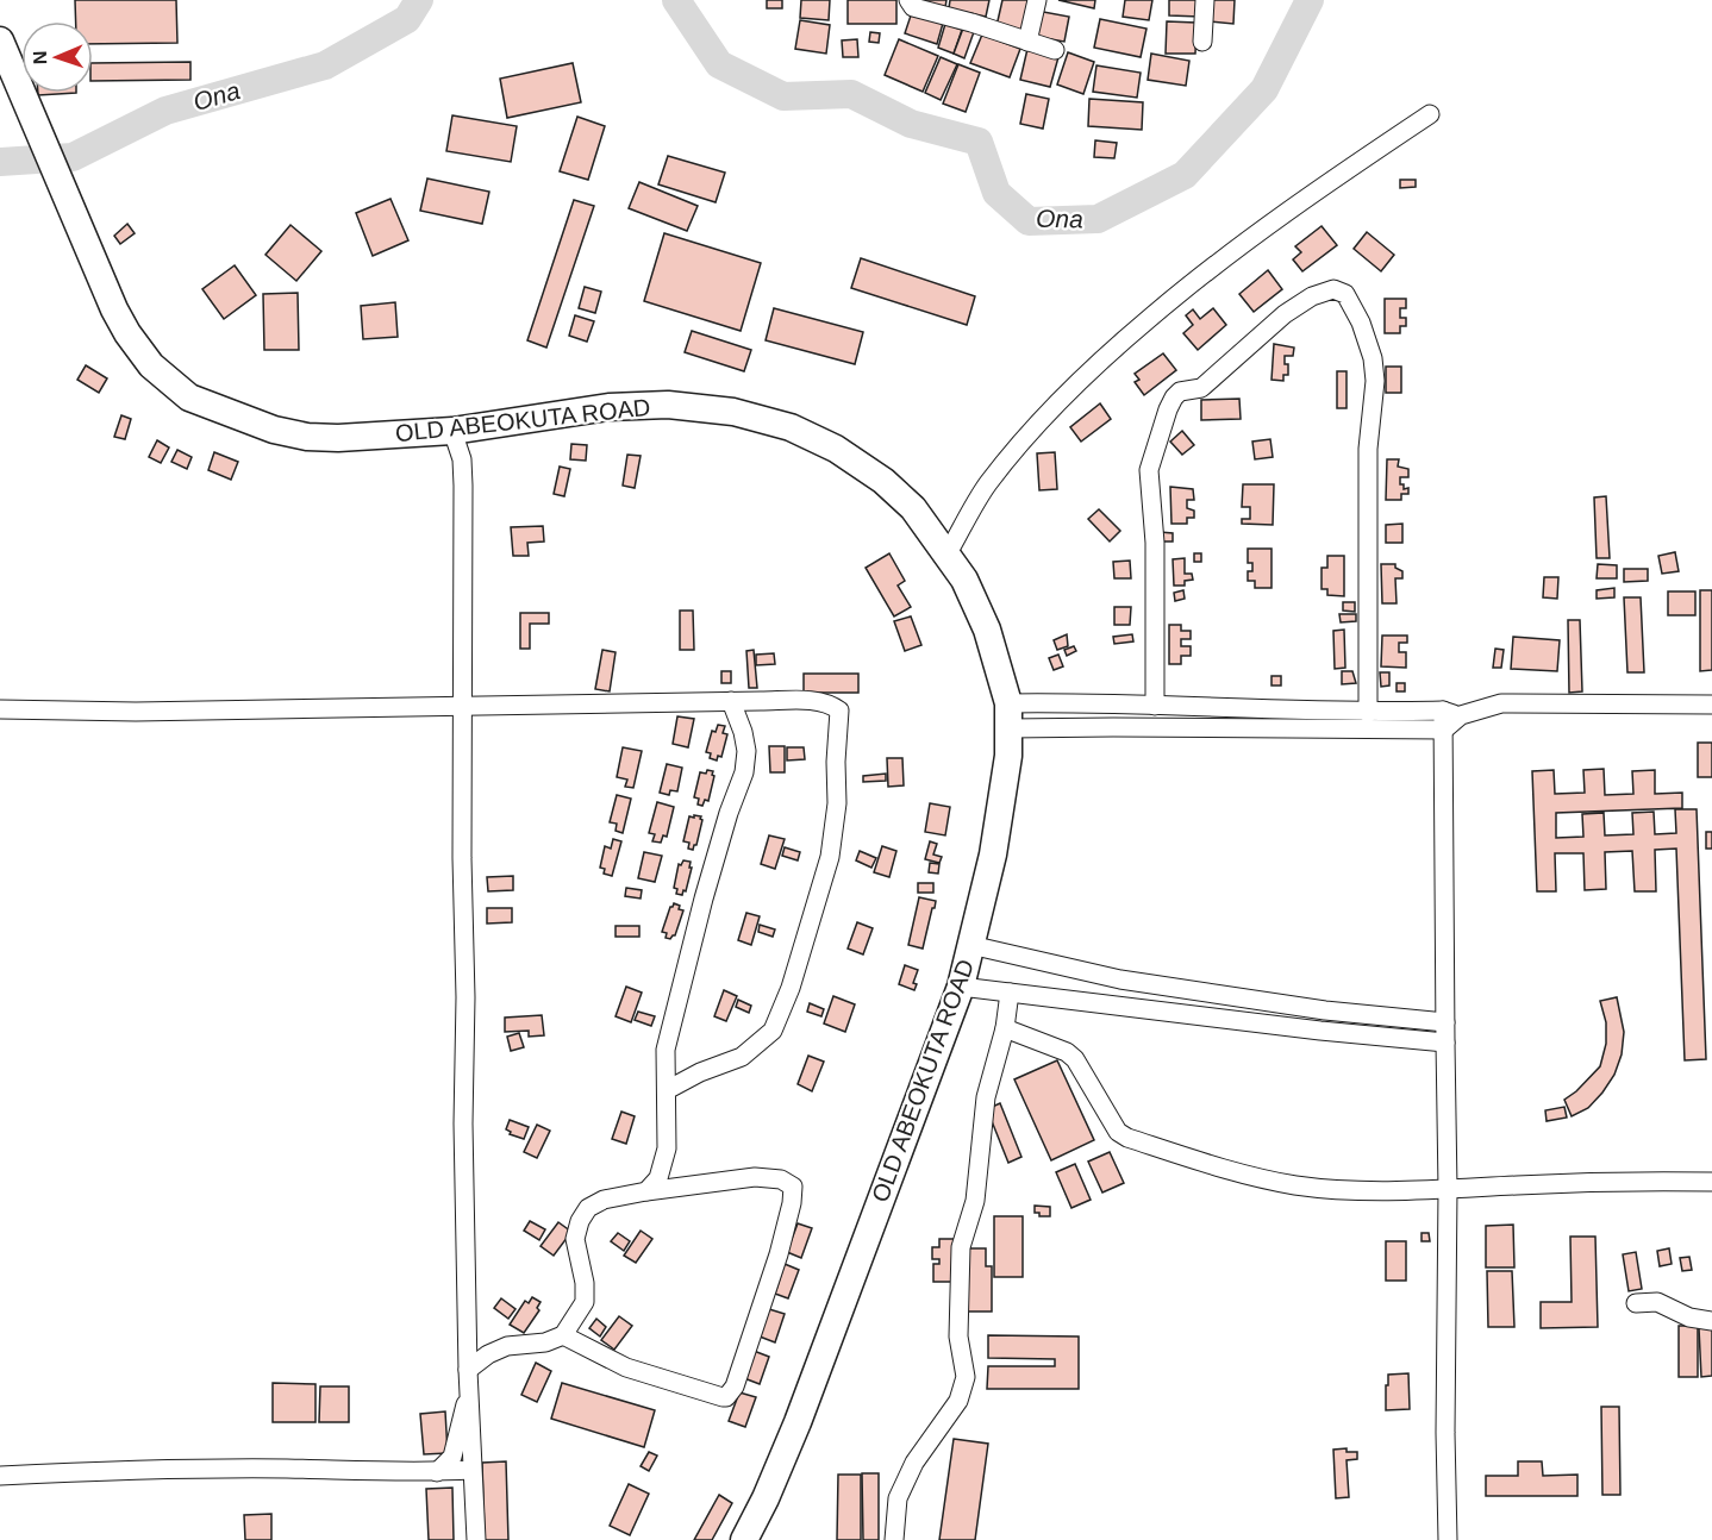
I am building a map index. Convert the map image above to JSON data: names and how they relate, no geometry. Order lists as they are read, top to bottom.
{
  "streets": {
    "highway": ["OLD ABEOKUTA ROAD"]
  },
  "water": ["Ona"],
  "north": "left"
}
